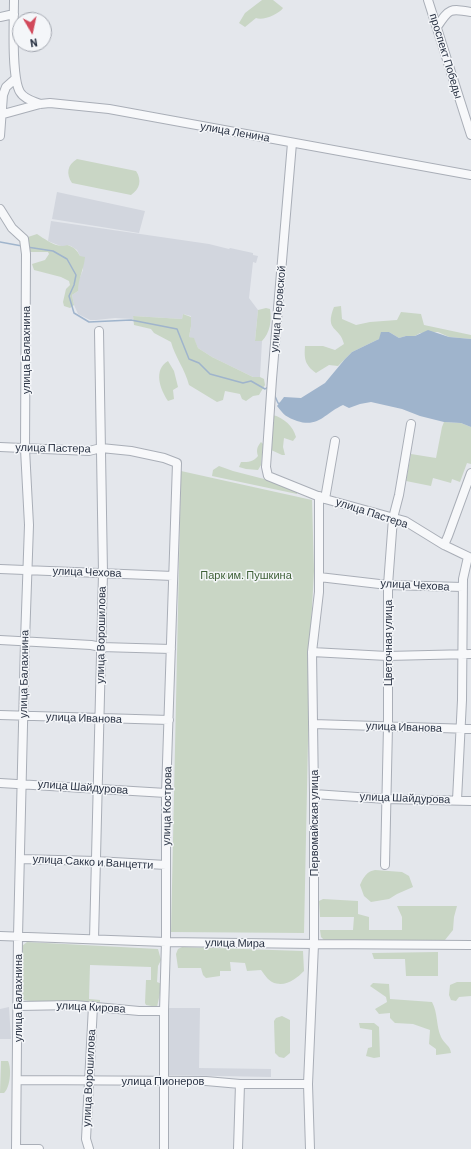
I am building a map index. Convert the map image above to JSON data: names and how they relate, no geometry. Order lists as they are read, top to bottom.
{
  "streets": {
    "street": [
      "проспект Победы",
      "улица Ленина",
      "улица Перовской",
      "улица Балахнина",
      "улица Пастера",
      "улица Чехова",
      "улица Ворошилова",
      "Цветочная улица",
      "улица Иванова",
      "улица Шайдурова",
      "улица Кострова",
      "Первомайская улица",
      "улица Сакко и Ванцетти",
      "улица Мира",
      "улица Кирова",
      "улица Пионеров"
    ]
  },
  "crossings": [
    ["улица Ленина", "улица Перовской"],
    ["улица Перовской", "улица Пастера"],
    ["улица Балахнина", "улица Пастера"],
    ["улица Балахнина", "улица Чехова"],
    ["улица Балахнина", "улица Иванова"],
    ["улица Балахнина", "улица Шайдурова"],
    ["улица Балахнина", "улица Сакко и Ванцетти"],
    ["улица Балахнина", "улица Мира"],
    ["улица Балахнина", "улица Кирова"],
    ["улица Балахнина", "улица Пионеров"],
    ["улица Пастера", "улица Ворошилова"],
    ["улица Пастера", "Цветочная улица"],
    ["улица Пастера", "улица Кострова"],
    ["улица Пастера", "Первомайская улица"],
    ["улица Чехова", "улица Ворошилова"],
    ["улица Чехова", "Цветочная улица"],
    ["улица Чехова", "улица Кострова"],
    ["улица Чехова", "Первомайская улица"],
    ["улица Ворошилова", "улица Иванова"],
    ["улица Ворошилова", "улица Шайдурова"],
    ["улица Ворошилова", "улица Сакко и Ванцетти"],
    ["улица Ворошилова", "улица Мира"],
    ["улица Ворошилова", "улица Кирова"],
    ["улица Ворошилова", "улица Пионеров"],
    ["Цветочная улица", "улица Иванова"],
    ["Цветочная улица", "улица Шайдурова"],
    ["улица Иванова", "улица Кострова"],
    ["улица Иванова", "Первомайская улица"],
    ["улица Шайдурова", "улица Кострова"],
    ["улица Шайдурова", "Первомайская улица"],
    ["улица Кострова", "улица Сакко и Ванцетти"],
    ["улица Кострова", "улица Мира"],
    ["улица Кострова", "улица Кирова"],
    ["улица Кострова", "улица Пионеров"],
    ["Первомайская улица", "улица Мира"],
    ["Первомайская улица", "улица Пионеров"]
  ],
  "parks": ["Парк им. Пушкина"],
  "north": "bottom"
}
